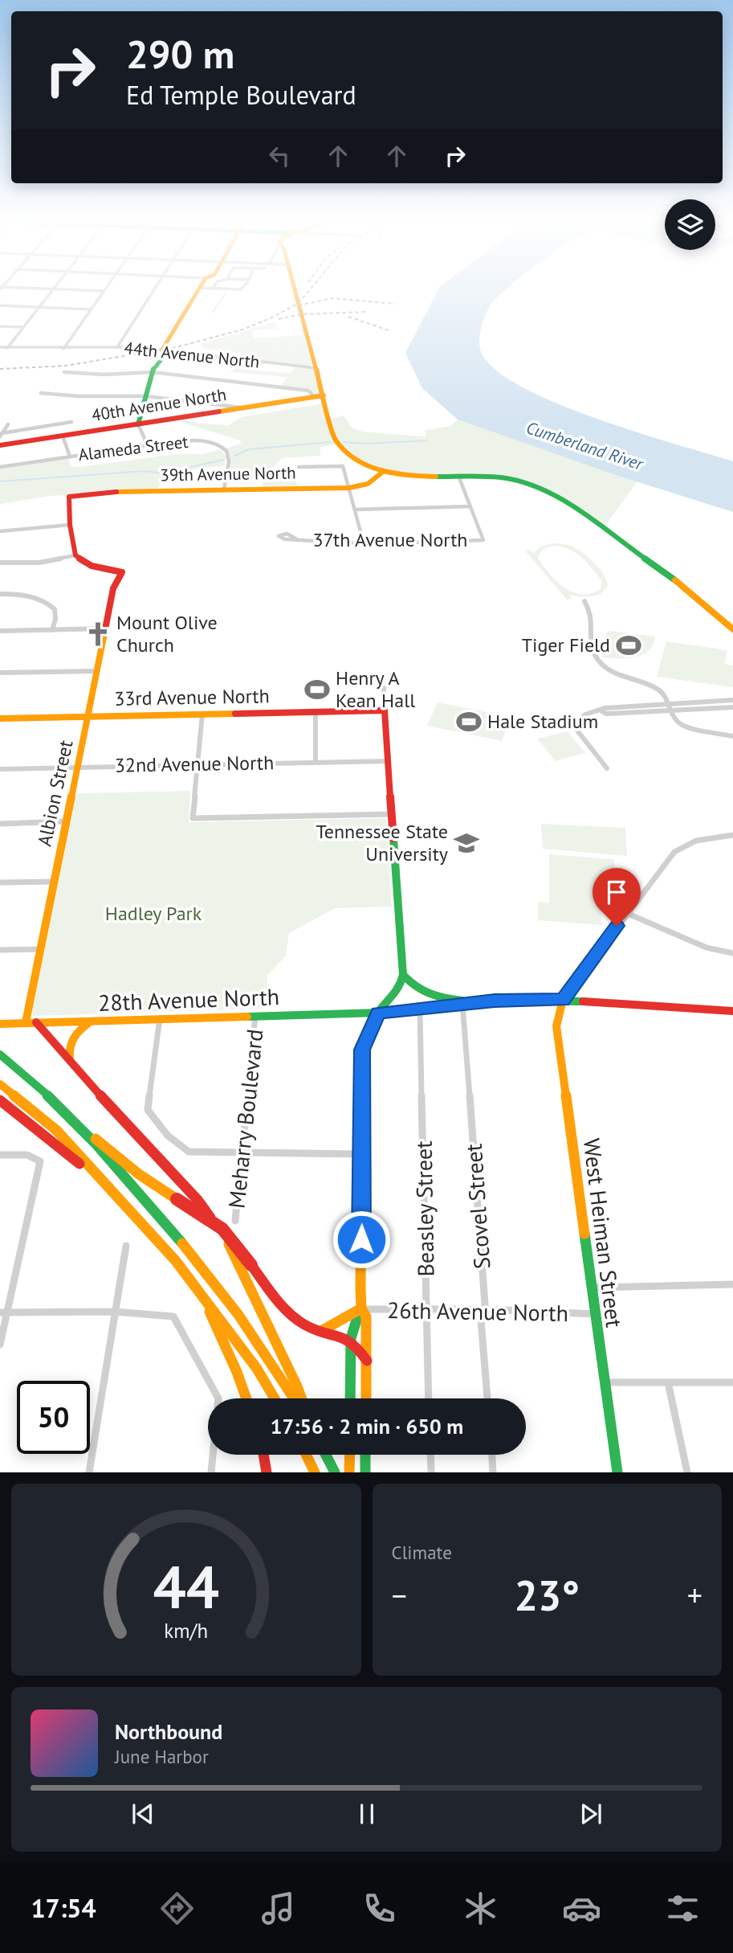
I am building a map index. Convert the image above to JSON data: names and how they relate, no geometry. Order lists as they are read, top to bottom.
{
  "streets": {
    "main road": [
      "40th Avenue North",
      "39th Avenue North",
      "33rd Avenue North",
      "Albion Street",
      "28th Avenue North",
      "West Heiman Street"
    ],
    "street": [
      "44th Avenue North",
      "Alameda Street",
      "37th Avenue North",
      "32nd Avenue North",
      "Meharry Boulevard",
      "Scovel Street",
      "Beasley Street",
      "26th Avenue North"
    ]
  },
  "crossings": [
    ["Alameda Street", "39th Avenue North"],
    ["33rd Avenue North", "Albion Street"],
    ["32nd Avenue North", "Albion Street"],
    ["Albion Street", "28th Avenue North"],
    ["28th Avenue North", "Meharry Boulevard"],
    ["28th Avenue North", "Scovel Street"],
    ["28th Avenue North", "Beasley Street"],
    ["Scovel Street", "26th Avenue North"],
    ["Beasley Street", "26th Avenue North"],
    ["West Heiman Street", "26th Avenue North"]
  ],
  "water": ["Cumberland River"],
  "parks": ["Hadley Park"],
  "places": {
    "church": ["Mount Olive Church"],
    "sports": ["Tiger Field", "Henry A Kean Hall", "Hale Stadium"],
    "school or university": ["Tennessee State University"]
  },
  "page": {
    "turn": ["290 m", "Ed Temple Boulevard"],
    "limit": "50",
    "trip": "17:56 · 2 min · 650 m",
    "tile": "Climate",
    "heat": ["−", "23°", "+"],
    "song": ["Northbound", "June Harbor"],
    "tabs": "17:54",
    "gauge": ["44", "km/h"]
  }
}
